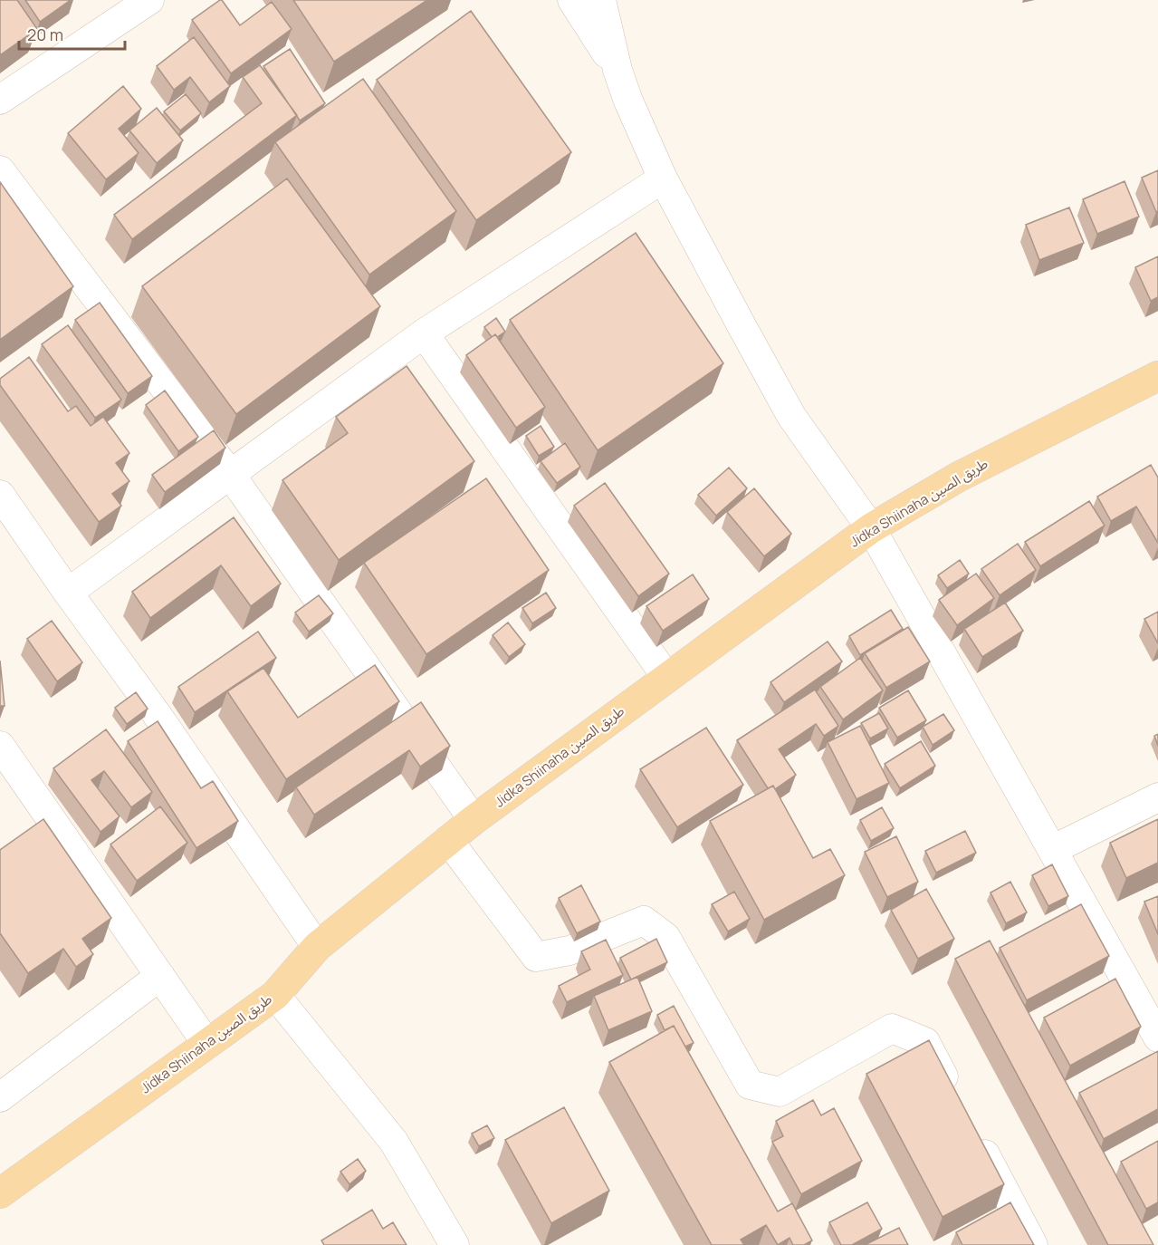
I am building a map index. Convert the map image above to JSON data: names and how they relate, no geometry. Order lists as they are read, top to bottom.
{
  "streets": {
    "main road": ["Jidka Shiinaha طريق الصين"]
  },
  "scale_bar": "20 m"
}
